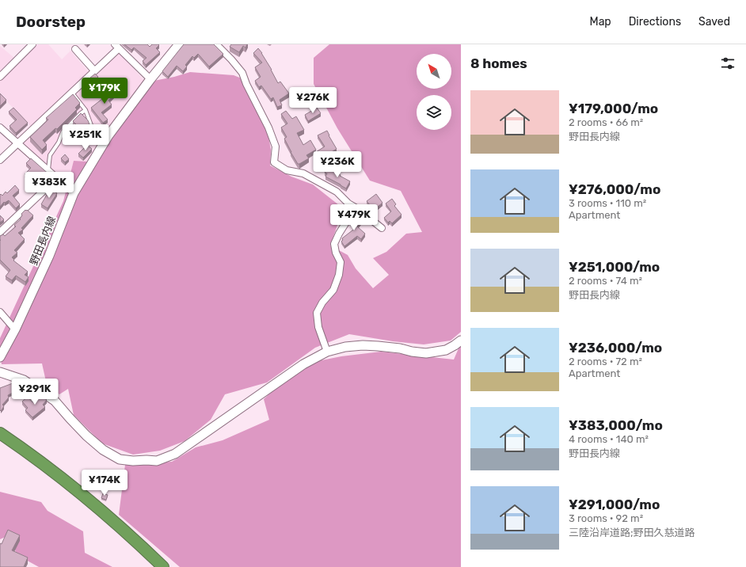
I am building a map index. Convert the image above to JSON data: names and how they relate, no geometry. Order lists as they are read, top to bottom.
{
  "streets": {
    "street": ["野田長内線"]
  },
  "north": "top left",
  "page": {
    "header": "Doorstep",
    "nav": ["Map", "Directions", "Saved"],
    "heading": "8 homes",
    "price": [
      "¥179K",
      "¥276K",
      "¥251K",
      "¥236K",
      "¥383K",
      "¥479K",
      "¥291K",
      "¥174K"
    ],
    "list": [
      {
        "name": "¥179,000/mo",
        "note": "2 rooms · 66 m² · 野田長内線"
      },
      {
        "name": "¥276,000/mo",
        "note": "3 rooms · 110 m² · Apartment"
      },
      {
        "name": "¥251,000/mo",
        "note": "2 rooms · 74 m² · 野田長内線"
      },
      {
        "name": "¥236,000/mo",
        "note": "2 rooms · 72 m² · Apartment"
      },
      {
        "name": "¥383,000/mo",
        "note": "4 rooms · 140 m² · 野田長内線"
      },
      {
        "name": "¥291,000/mo",
        "note": "3 rooms · 92 m² · 三陸沿岸道路;野田久慈道路"
      }
    ]
  }
}
